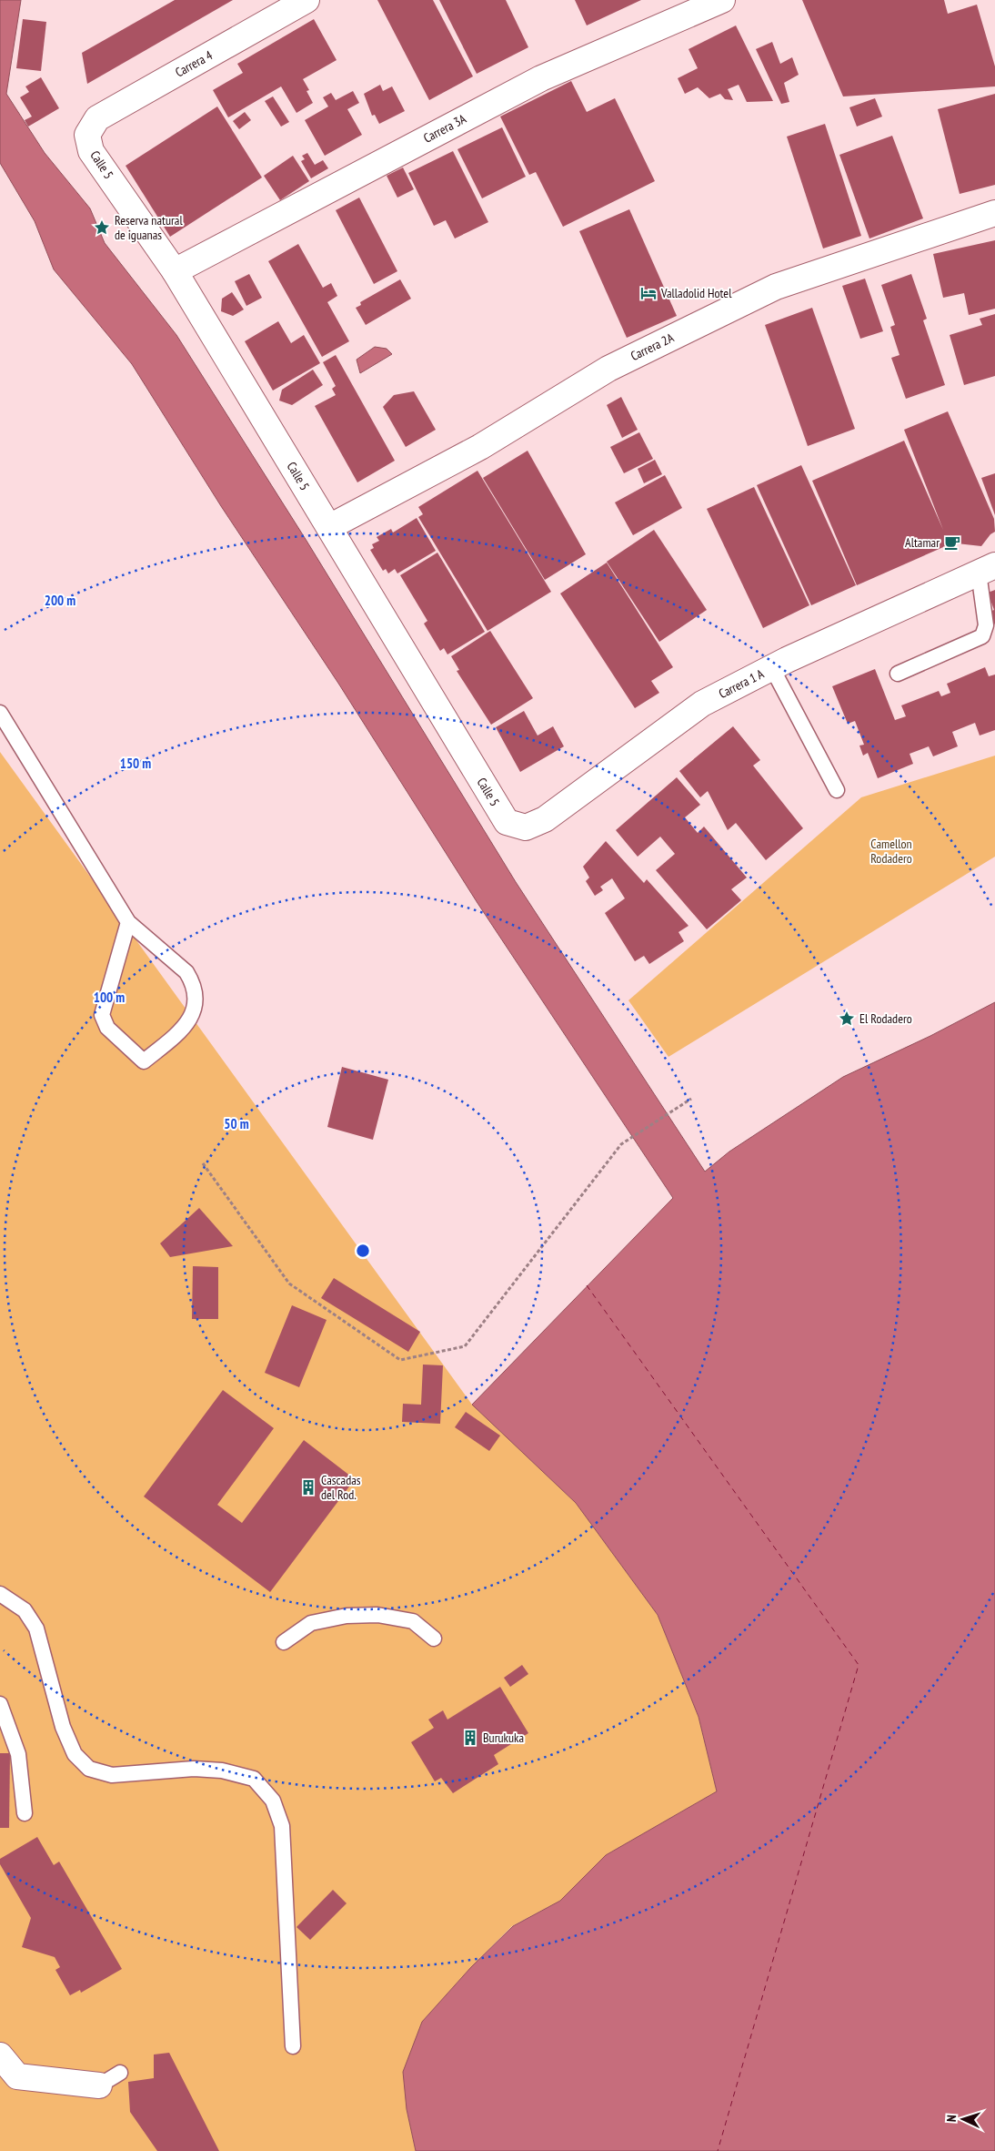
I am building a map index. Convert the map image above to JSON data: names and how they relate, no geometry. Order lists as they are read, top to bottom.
{
  "streets": {
    "street": [
      "Carrera 4",
      "Carrera 3A",
      "Calle 5",
      "Carrera 2A",
      "Carrera 1 A"
    ]
  },
  "crossings": [
    ["Carrera 4", "Calle 5"],
    ["Carrera 3A", "Calle 5"],
    ["Calle 5", "Carrera 2A"],
    ["Calle 5", "Carrera 1 A"]
  ],
  "parks": ["Camellon Rodadero"],
  "places": {
    "place": ["Reserva natural de iguanas", "El Rodadero"],
    "hotel": ["Valladolid Hotel"],
    "cafe": ["Altamar"],
    "building": ["Cascadas del Rod.", "Burukuka"]
  },
  "north": "left",
  "rings": [
    "200 m",
    "150 m",
    "100 m",
    "50 m"
  ]
}
